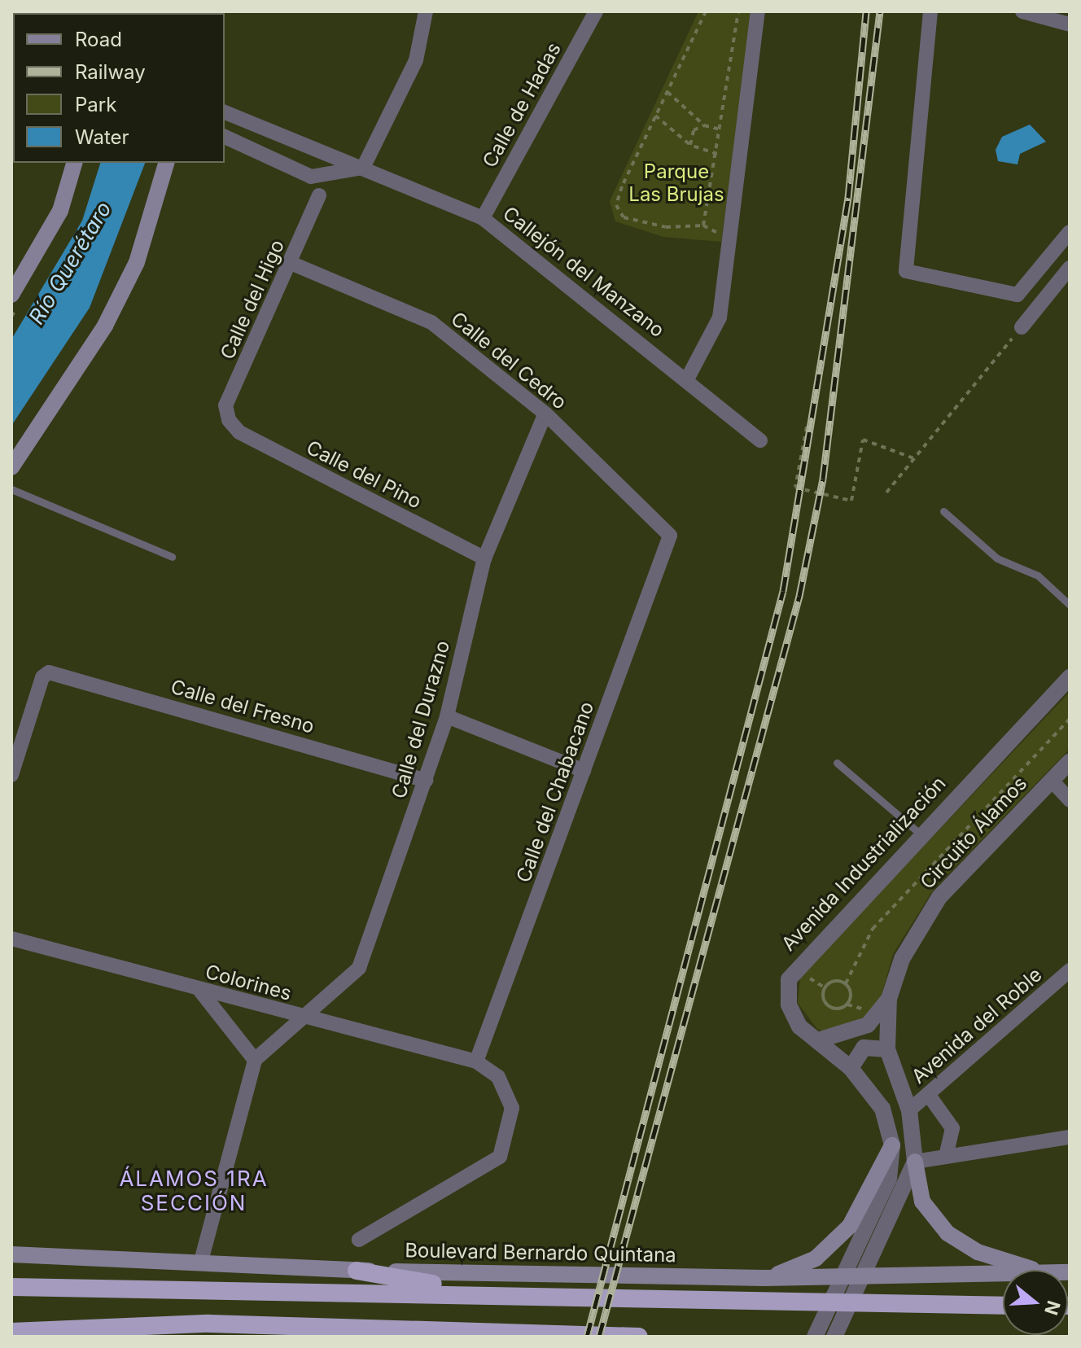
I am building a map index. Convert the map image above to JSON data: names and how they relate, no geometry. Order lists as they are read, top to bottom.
{
  "streets": {
    "main road": ["Boulevard Bernardo Quintana"],
    "street": [
      "Calle de Hadas",
      "Callejón del Manzano",
      "Calle del Higo",
      "Calle del Cedro",
      "Calle del Pino",
      "Calle del Fresno",
      "Calle del Durazno",
      "Calle del Chabacano",
      "Circuito Álamos",
      "Avenida Industrialización",
      "Colorines",
      "Avenida del Roble"
    ]
  },
  "crossings": [
    ["Calle de Hadas", "Callejón del Manzano"],
    ["Calle del Higo", "Calle del Cedro"],
    ["Calle del Higo", "Calle del Pino"],
    ["Calle del Cedro", "Calle del Durazno"],
    ["Calle del Cedro", "Calle del Chabacano"],
    ["Calle del Pino", "Calle del Durazno"],
    ["Calle del Fresno", "Calle del Durazno"],
    ["Calle del Durazno", "Colorines"],
    ["Calle del Chabacano", "Colorines"],
    ["Circuito Álamos", "Avenida del Roble"]
  ],
  "districts": ["ÁLAMOS 1RA SECCIÓN"],
  "water": ["Río Querétaro"],
  "parks": ["Parque Las Brujas"],
  "legend": [
    "Road",
    "Railway",
    "Park",
    "Water"
  ],
  "north": "right"
}
